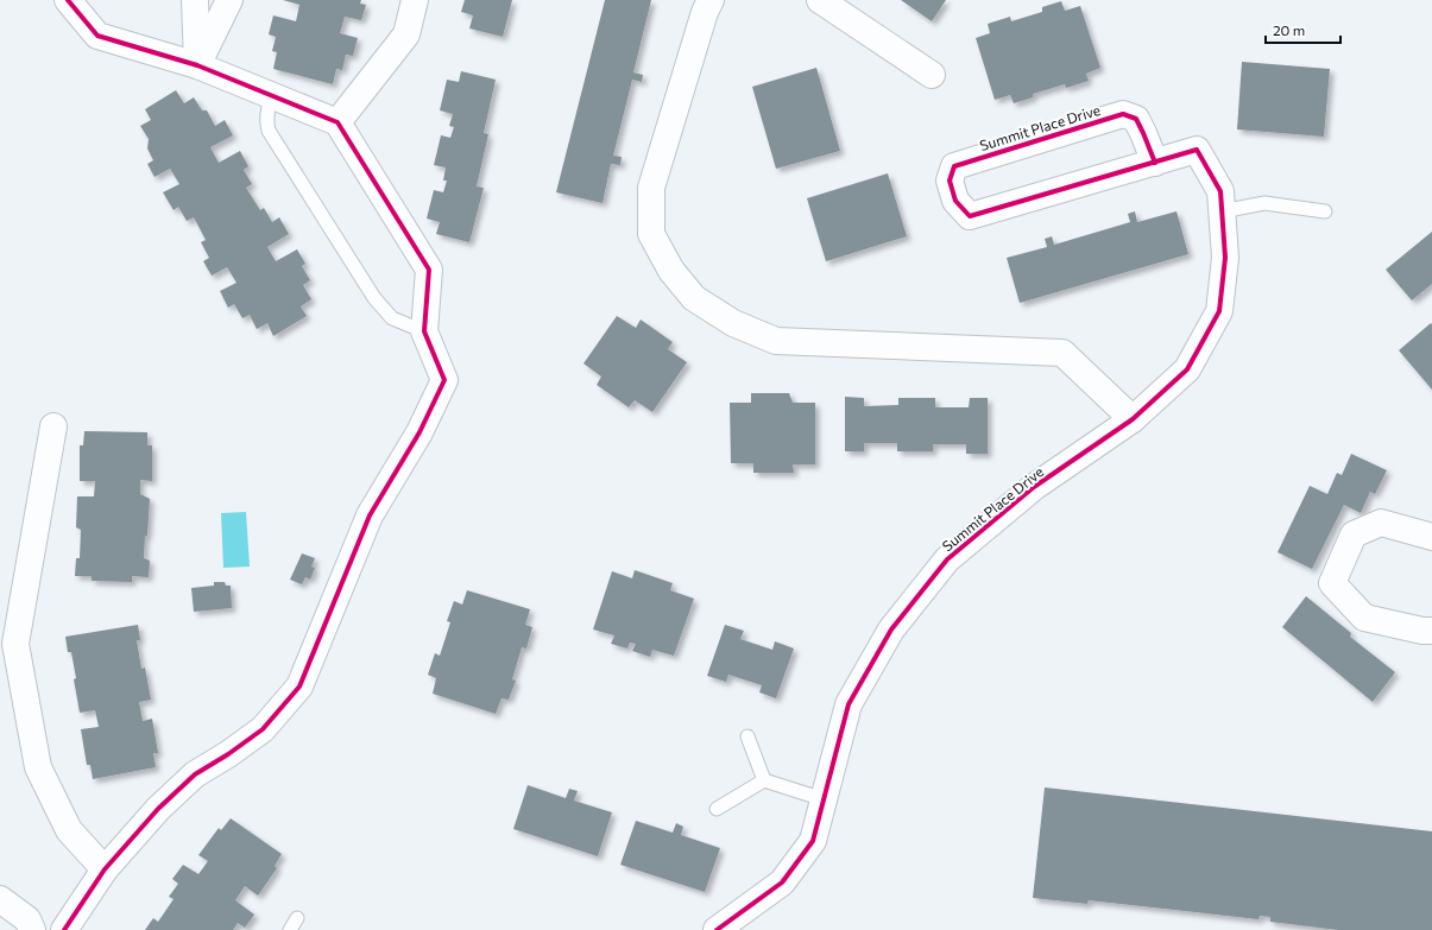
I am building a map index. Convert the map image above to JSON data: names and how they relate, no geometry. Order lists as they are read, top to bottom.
{
  "streets": {
    "street": ["Summit Place Drive"]
  },
  "scale_bar": "20 m"
}
